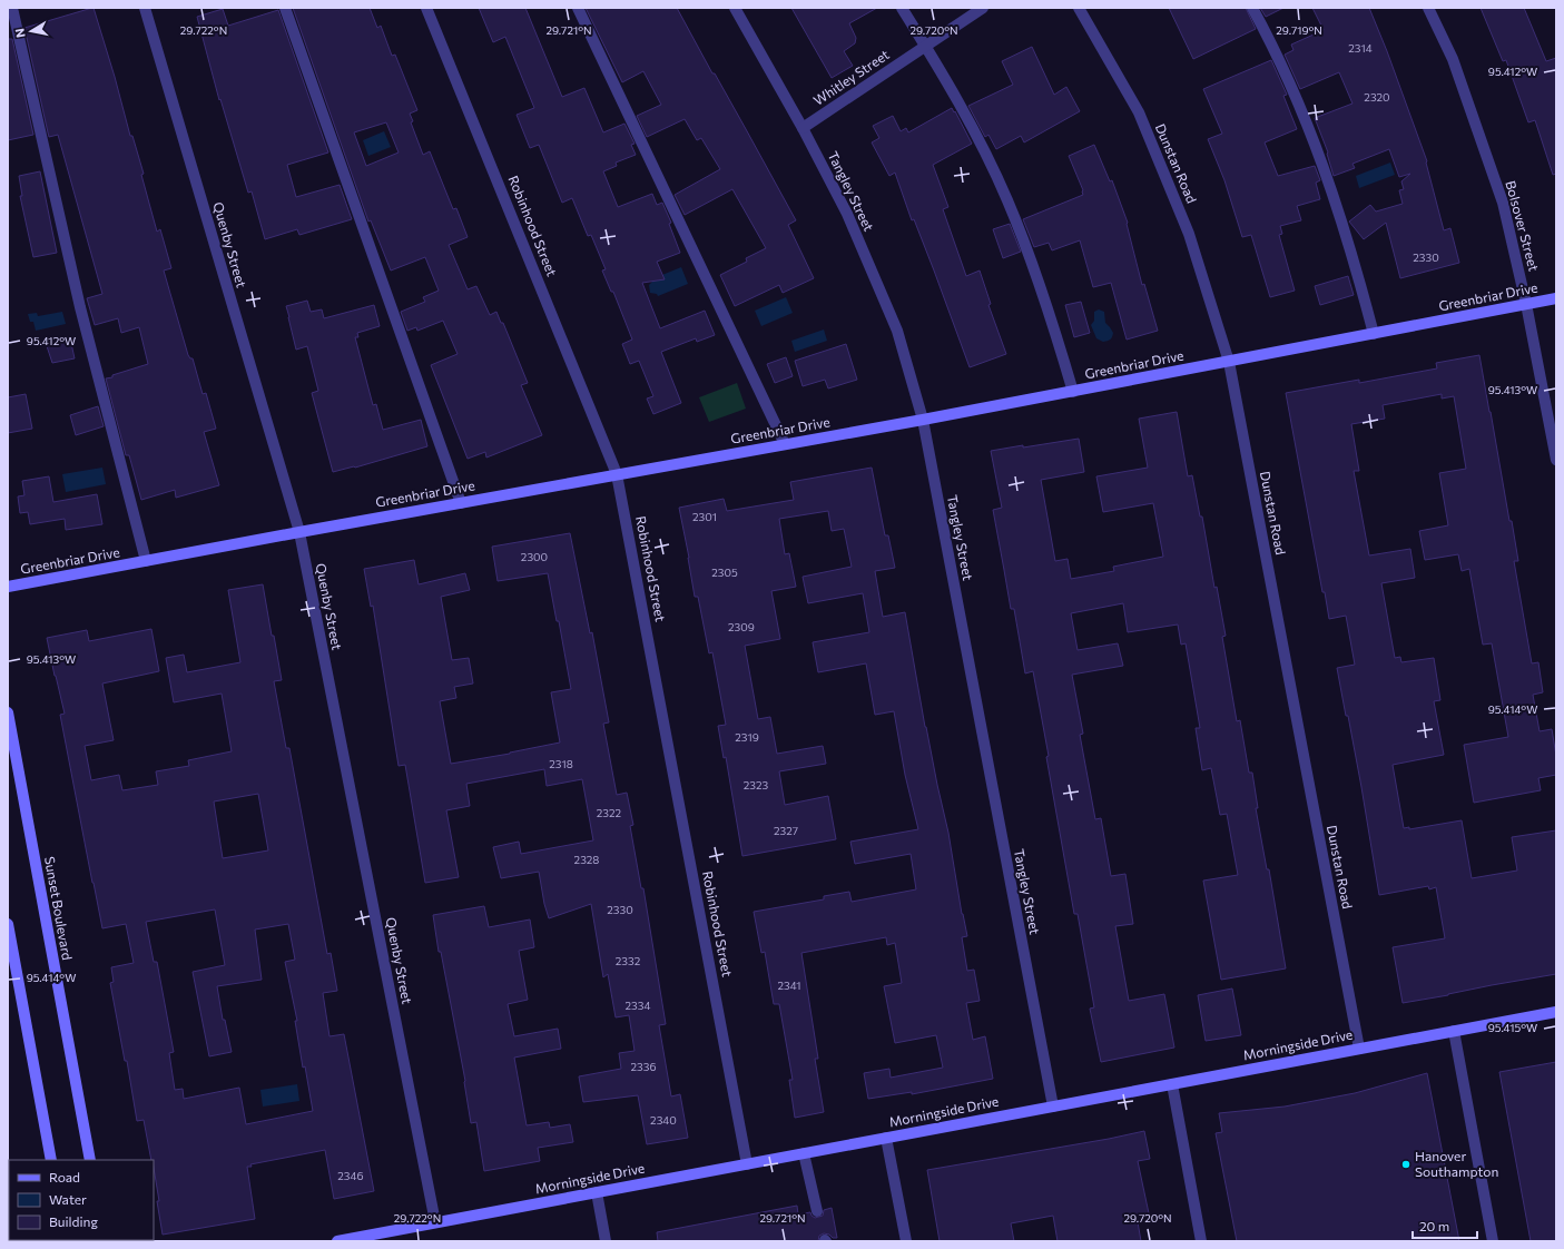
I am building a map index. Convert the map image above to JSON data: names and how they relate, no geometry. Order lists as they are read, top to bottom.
{
  "streets": {
    "street": [
      "Whitley Street",
      "Dunstan Road",
      "Tangley Street",
      "Robinhood Street",
      "Bolsover Street",
      "Quenby Street",
      "Greenbriar Drive",
      "Sunset Boulevard",
      "Morningside Drive"
    ]
  },
  "crossings": [
    ["Whitley Street", "Tangley Street"],
    ["Dunstan Road", "Greenbriar Drive"],
    ["Dunstan Road", "Morningside Drive"],
    ["Tangley Street", "Greenbriar Drive"],
    ["Tangley Street", "Morningside Drive"],
    ["Robinhood Street", "Greenbriar Drive"],
    ["Robinhood Street", "Morningside Drive"],
    ["Bolsover Street", "Greenbriar Drive"],
    ["Quenby Street", "Greenbriar Drive"],
    ["Quenby Street", "Morningside Drive"]
  ],
  "places": ["Hanover Southampton"],
  "house_numbers": [
    "2314",
    "2320",
    "2330",
    "2301",
    "2300",
    "2305",
    "2309",
    "2319",
    "2318",
    "2323",
    "2322",
    "2327",
    "2328",
    "2330",
    "2332",
    "2341",
    "2334",
    "2336",
    "2340",
    "2346"
  ],
  "legend": ["Road", "Water", "Building"],
  "scale_bar": "20 m",
  "north": "left",
  "coordinates": [
    "29.722°N",
    "29.721°N",
    "29.720°N",
    "29.719°N",
    "95.412°W",
    "95.413°W",
    "95.414°W",
    "95.415°W"
  ]
}
